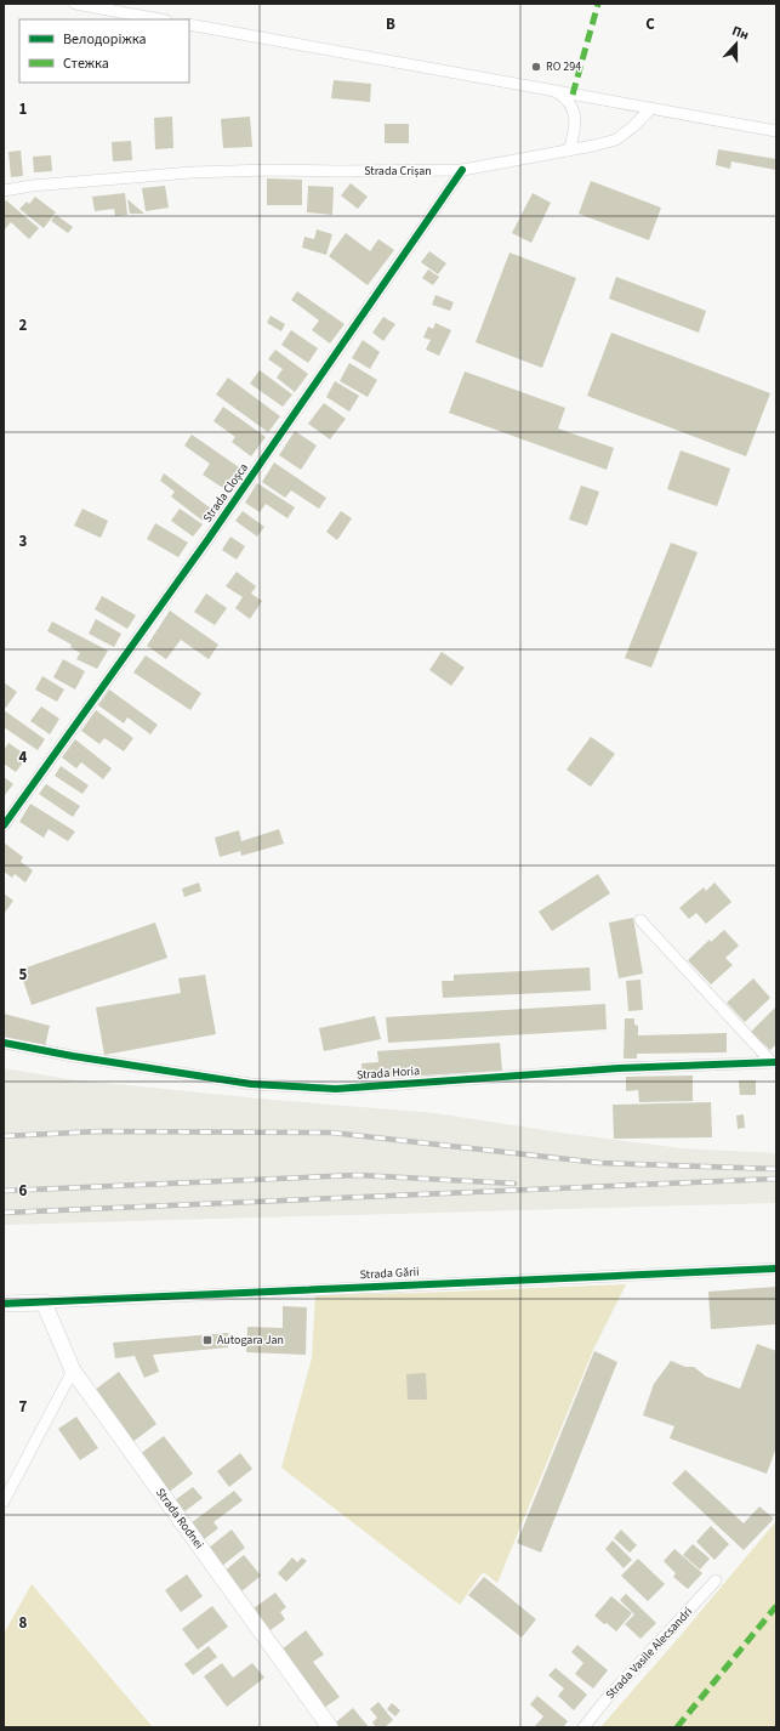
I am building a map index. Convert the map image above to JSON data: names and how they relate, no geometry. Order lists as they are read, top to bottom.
{
  "streets": {
    "street": [
      "Strada Crișan",
      "Strada Cloșca",
      "Strada Horia",
      "Strada Gării",
      "Strada Rodnei",
      "Strada Vasile Alecsandri"
    ]
  },
  "crossings": [
    ["Strada Crișan", "Strada Cloșca"],
    ["Strada Gării", "Strada Rodnei"]
  ],
  "places": {
    "other": ["RO 294"],
    "transit": ["Autogara Jan"]
  },
  "legend": ["Велодоріжка", "Стежка"],
  "north": "top",
  "grid": {
    "columns": ["B", "C"],
    "rows": [
      "1",
      "2",
      "3",
      "4",
      "5",
      "6",
      "7",
      "8"
    ]
  }
}
